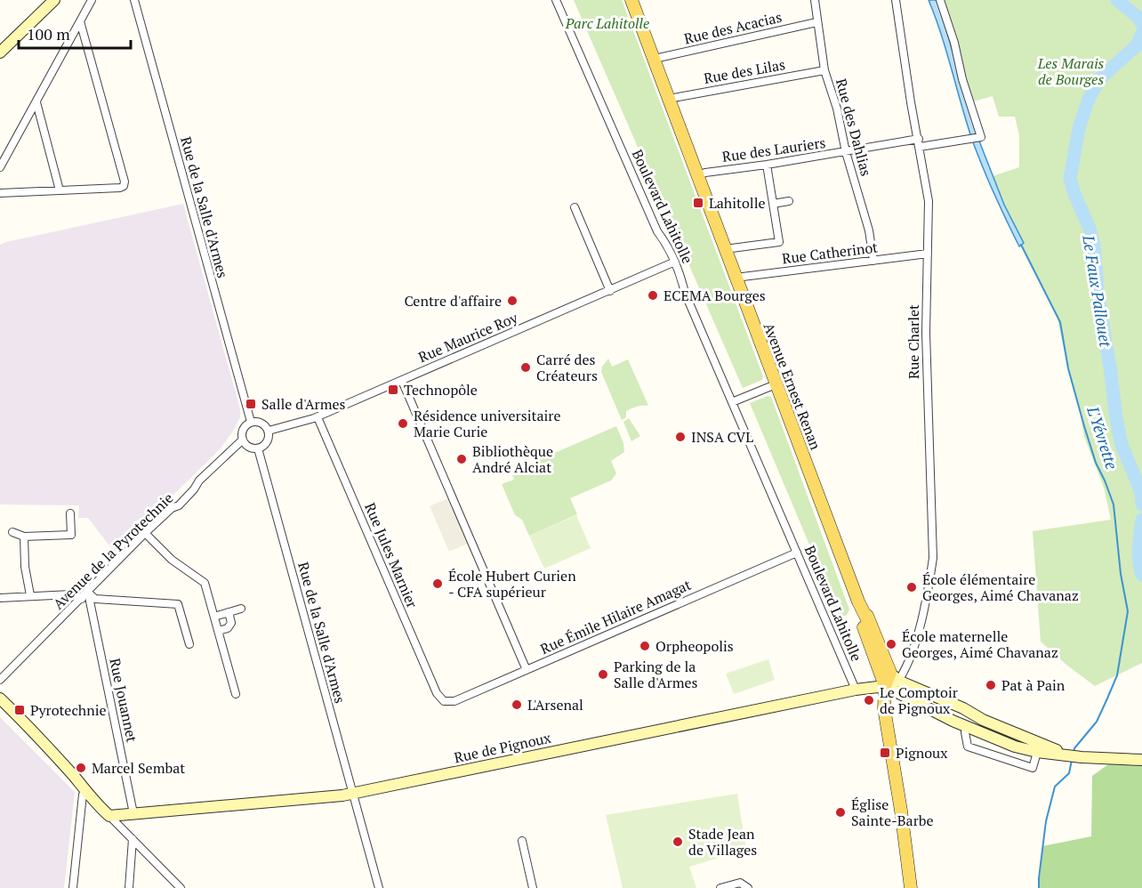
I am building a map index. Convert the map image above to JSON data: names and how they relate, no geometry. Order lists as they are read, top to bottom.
{
  "streets": {
    "main road": ["Avenue Ernest Renan", "Rue de Pignoux"],
    "street": [
      "Rue des Acacias",
      "Rue des Lilas",
      "Rue des Dahlias",
      "Rue des Lauriers",
      "Boulevard Lahitolle",
      "Rue de la Salle d'Armes",
      "Rue Catherinot",
      "Rue Maurice Roy",
      "Rue Charlet",
      "Avenue de la Pyrotechnie",
      "Rue Jules Marnier",
      "Rue Émile Hilaire Amagat",
      "Rue Jouannet"
    ]
  },
  "crossings": [
    ["Rue des Acacias", "Rue des Dahlias"],
    ["Rue des Acacias", "Avenue Ernest Renan"],
    ["Rue des Lilas", "Rue des Dahlias"],
    ["Rue des Lilas", "Avenue Ernest Renan"],
    ["Rue des Dahlias", "Rue des Lauriers"],
    ["Rue des Dahlias", "Rue Catherinot"],
    ["Rue des Lauriers", "Rue Charlet"],
    ["Rue des Lauriers", "Avenue Ernest Renan"],
    ["Boulevard Lahitolle", "Rue Maurice Roy"],
    ["Boulevard Lahitolle", "Rue Émile Hilaire Amagat"],
    ["Boulevard Lahitolle", "Rue de Pignoux"],
    ["Rue de la Salle d'Armes", "Rue Maurice Roy"],
    ["Rue de la Salle d'Armes", "Avenue de la Pyrotechnie"],
    ["Rue de la Salle d'Armes", "Rue de Pignoux"],
    ["Rue Catherinot", "Rue Charlet"],
    ["Rue Catherinot", "Avenue Ernest Renan"],
    ["Rue Maurice Roy", "Avenue de la Pyrotechnie"],
    ["Rue Maurice Roy", "Rue Jules Marnier"],
    ["Rue Charlet", "Avenue Ernest Renan"],
    ["Avenue Ernest Renan", "Rue de Pignoux"],
    ["Avenue de la Pyrotechnie", "Rue Jouannet"],
    ["Rue Jules Marnier", "Rue Émile Hilaire Amagat"],
    ["Rue Jouannet", "Rue de Pignoux"]
  ],
  "water": ["Le Faux Pallouet", "L'Yévrette"],
  "parks": ["Parc Lahitolle", "Les Marais de Bourges"],
  "places": {
    "transit": [
      "Lahitolle",
      "Technopôle",
      "Salle d'Armes",
      "Pyrotechnie",
      "Pignoux"
    ],
    "other": [
      "ECEMA Bourges",
      "Centre d'affaire",
      "Carré des Créateurs",
      "Résidence universitaire Marie Curie",
      "INSA CVL",
      "Bibliothèque André Alciat",
      "École Hubert Curien - CFA supérieur",
      "École élémentaire Georges, Aimé Chavanaz",
      "École maternelle Georges, Aimé Chavanaz",
      "Orpheopolis",
      "Parking de la Salle d'Armes",
      "Pat à Pain",
      "Le Comptoir de Pignoux",
      "L'Arsenal",
      "Marcel Sembat",
      "Église Sainte-Barbe",
      "Stade Jean de Villages"
    ]
  },
  "scale_bar": "100 m"
}
